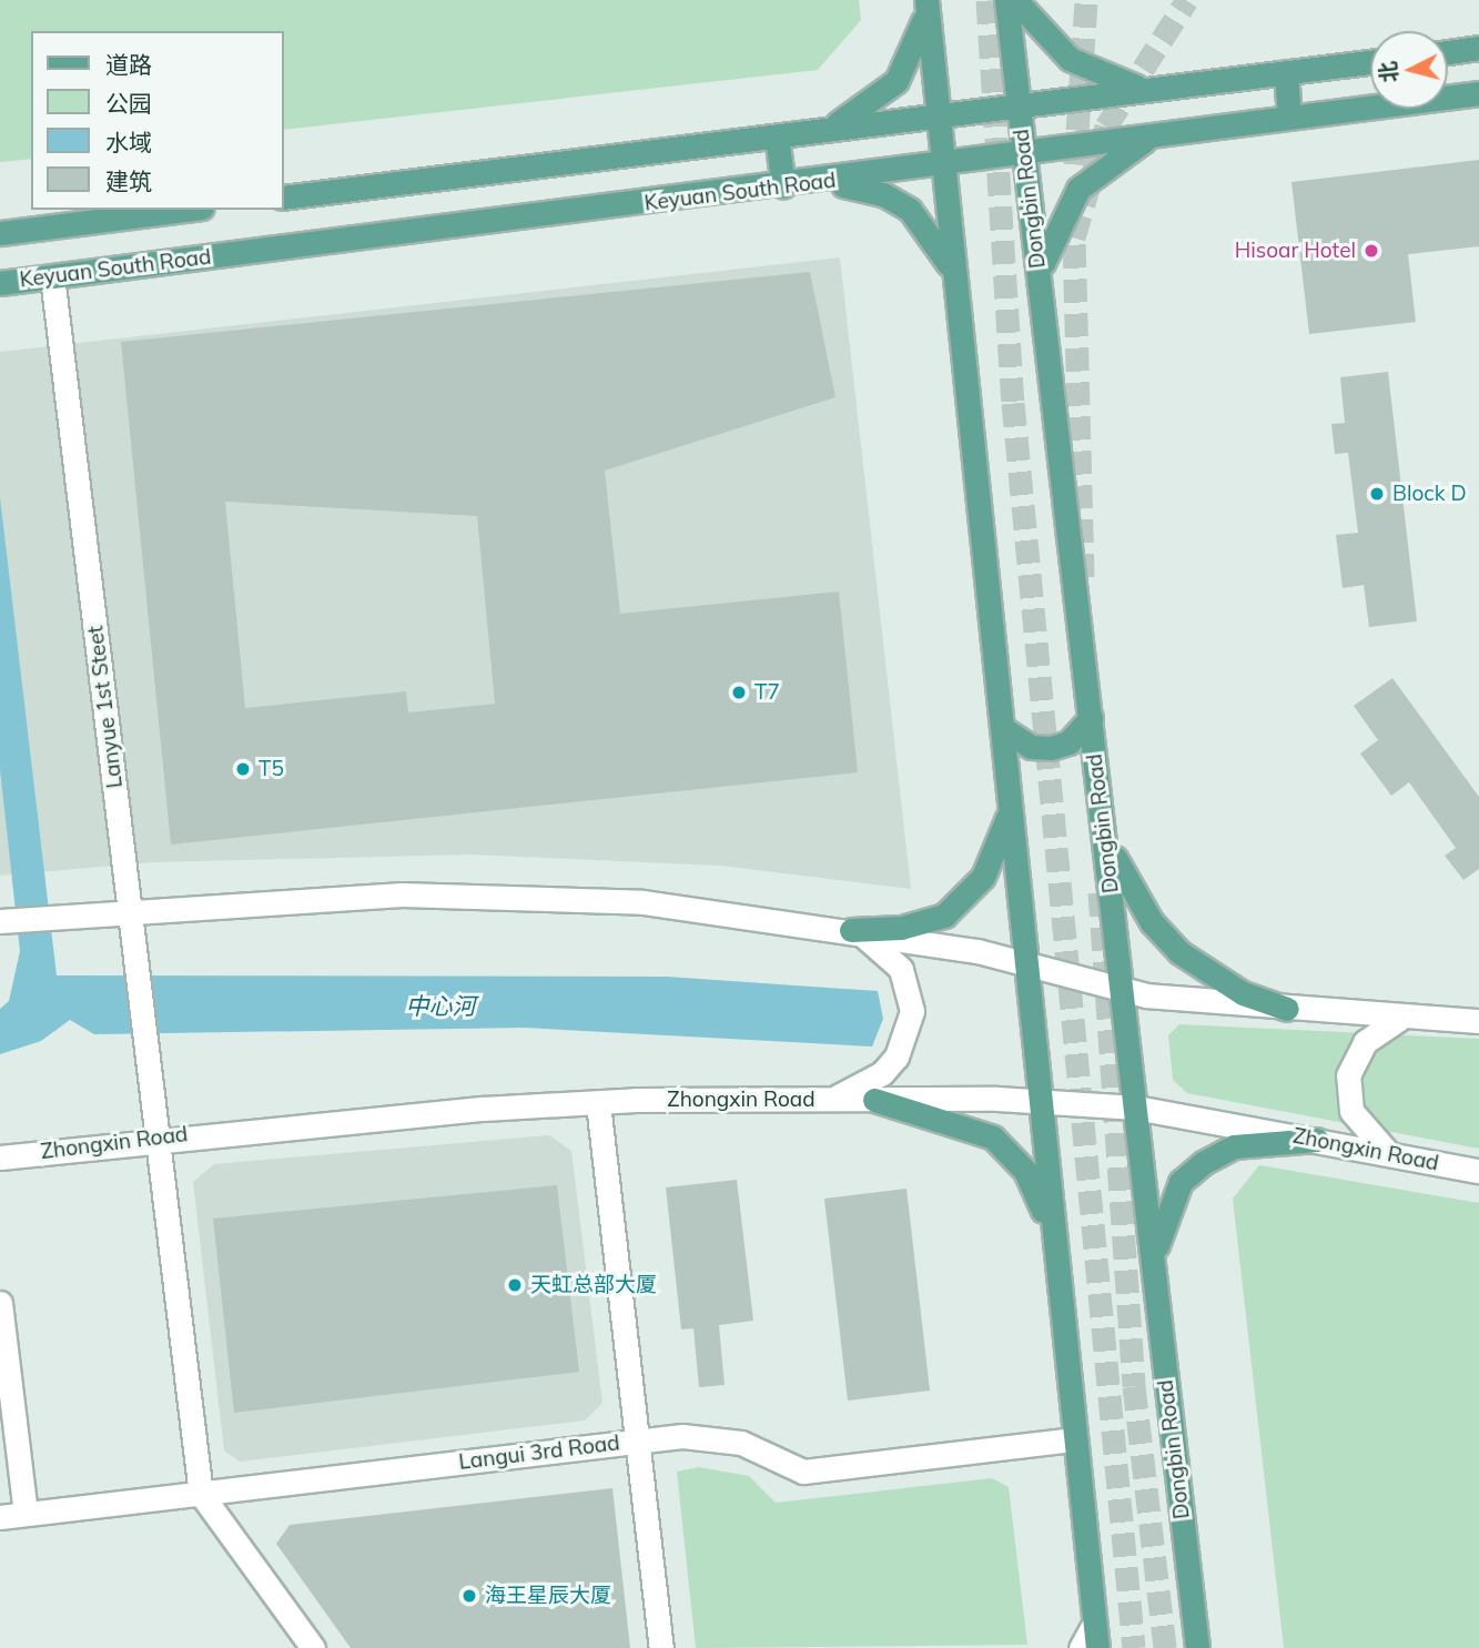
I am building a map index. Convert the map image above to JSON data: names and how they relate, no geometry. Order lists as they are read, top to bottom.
{
  "streets": {
    "main road": [
      "Keyuan South Road",
      "Dongbin Road",
      "Lanyue 1st Steet",
      "Zhongxin Road",
      "Langui 3rd Road"
    ]
  },
  "crossings": [
    ["Keyuan South Road", "Dongbin Road"],
    ["Keyuan South Road", "Lanyue 1st Steet"],
    ["Dongbin Road", "Zhongxin Road"],
    ["Lanyue 1st Steet", "Zhongxin Road"],
    ["Lanyue 1st Steet", "Langui 3rd Road"]
  ],
  "water": ["中心河"],
  "places": [
    "Hisoar Hotel",
    "Block D",
    "T7",
    "T5",
    "天虹总部大厦",
    "海王星辰大厦"
  ],
  "legend": [
    "道路",
    "公园",
    "水域",
    "建筑"
  ],
  "north": "left"
}
